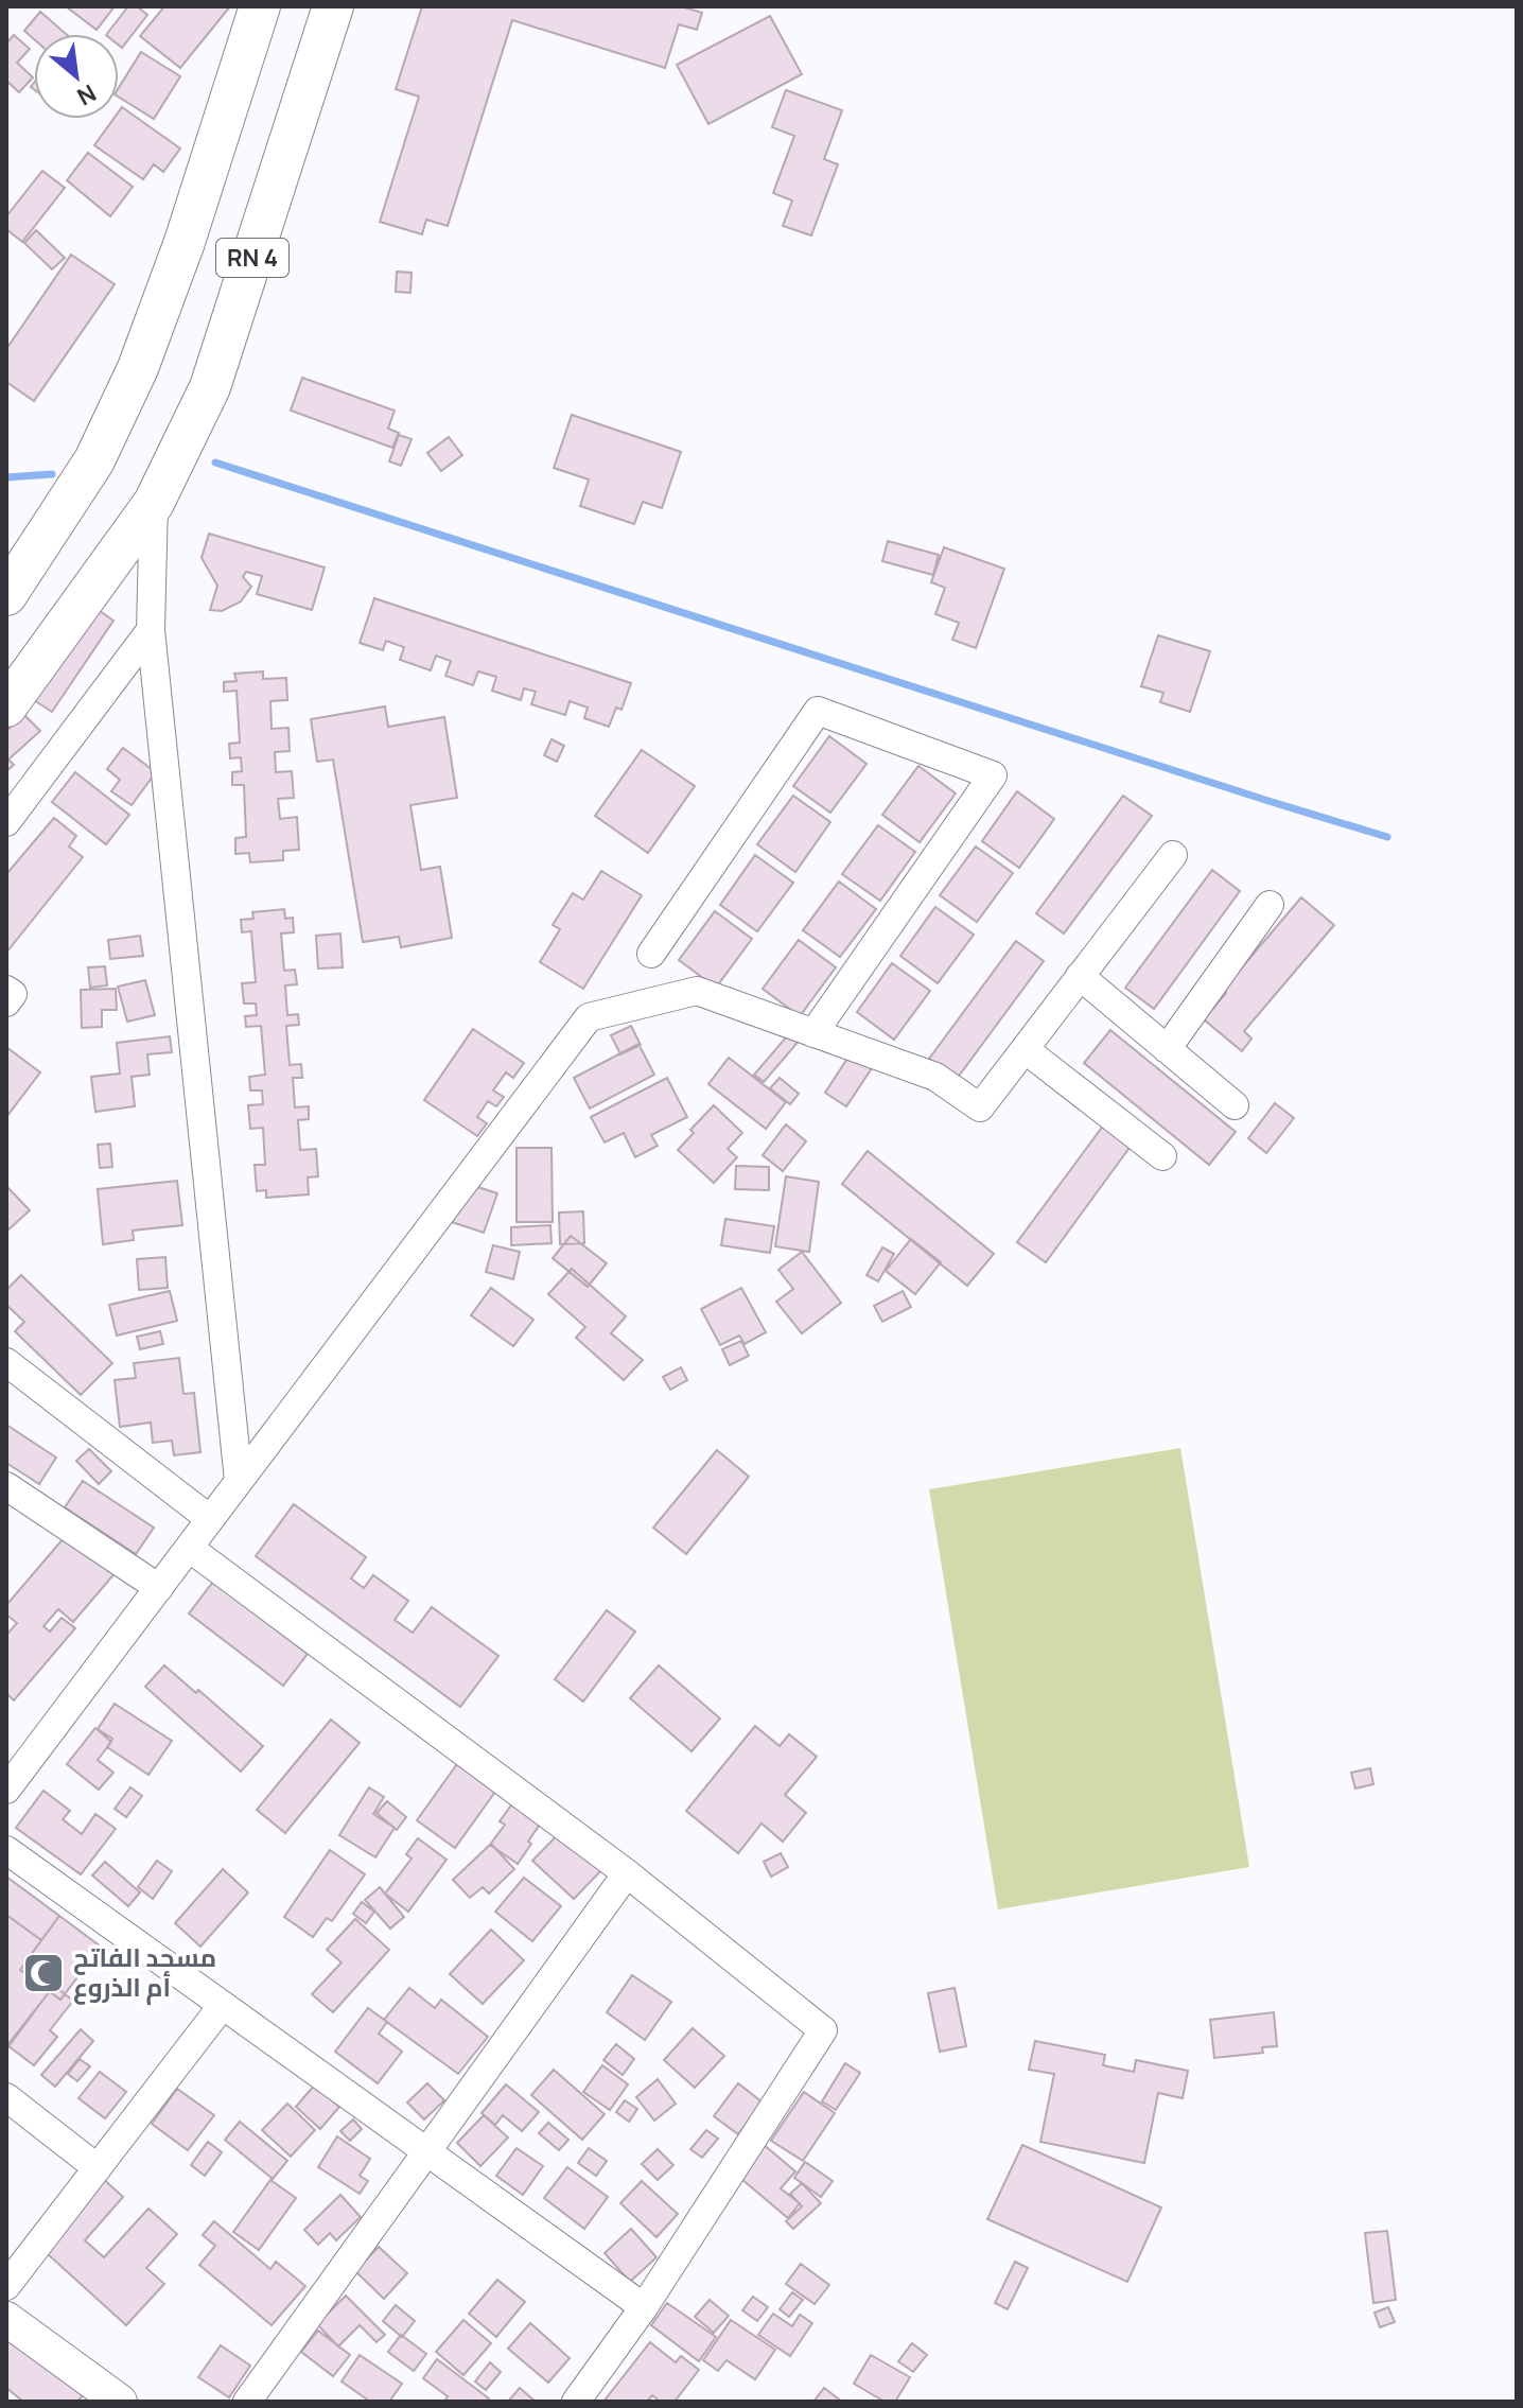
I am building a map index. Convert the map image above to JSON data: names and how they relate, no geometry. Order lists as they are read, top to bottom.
{
  "streets": {
    "highway": ["RN 4"]
  },
  "places": {
    "mosque": ["مسجد الفاتح أم الذروع"]
  },
  "north": "bottom right"
}
